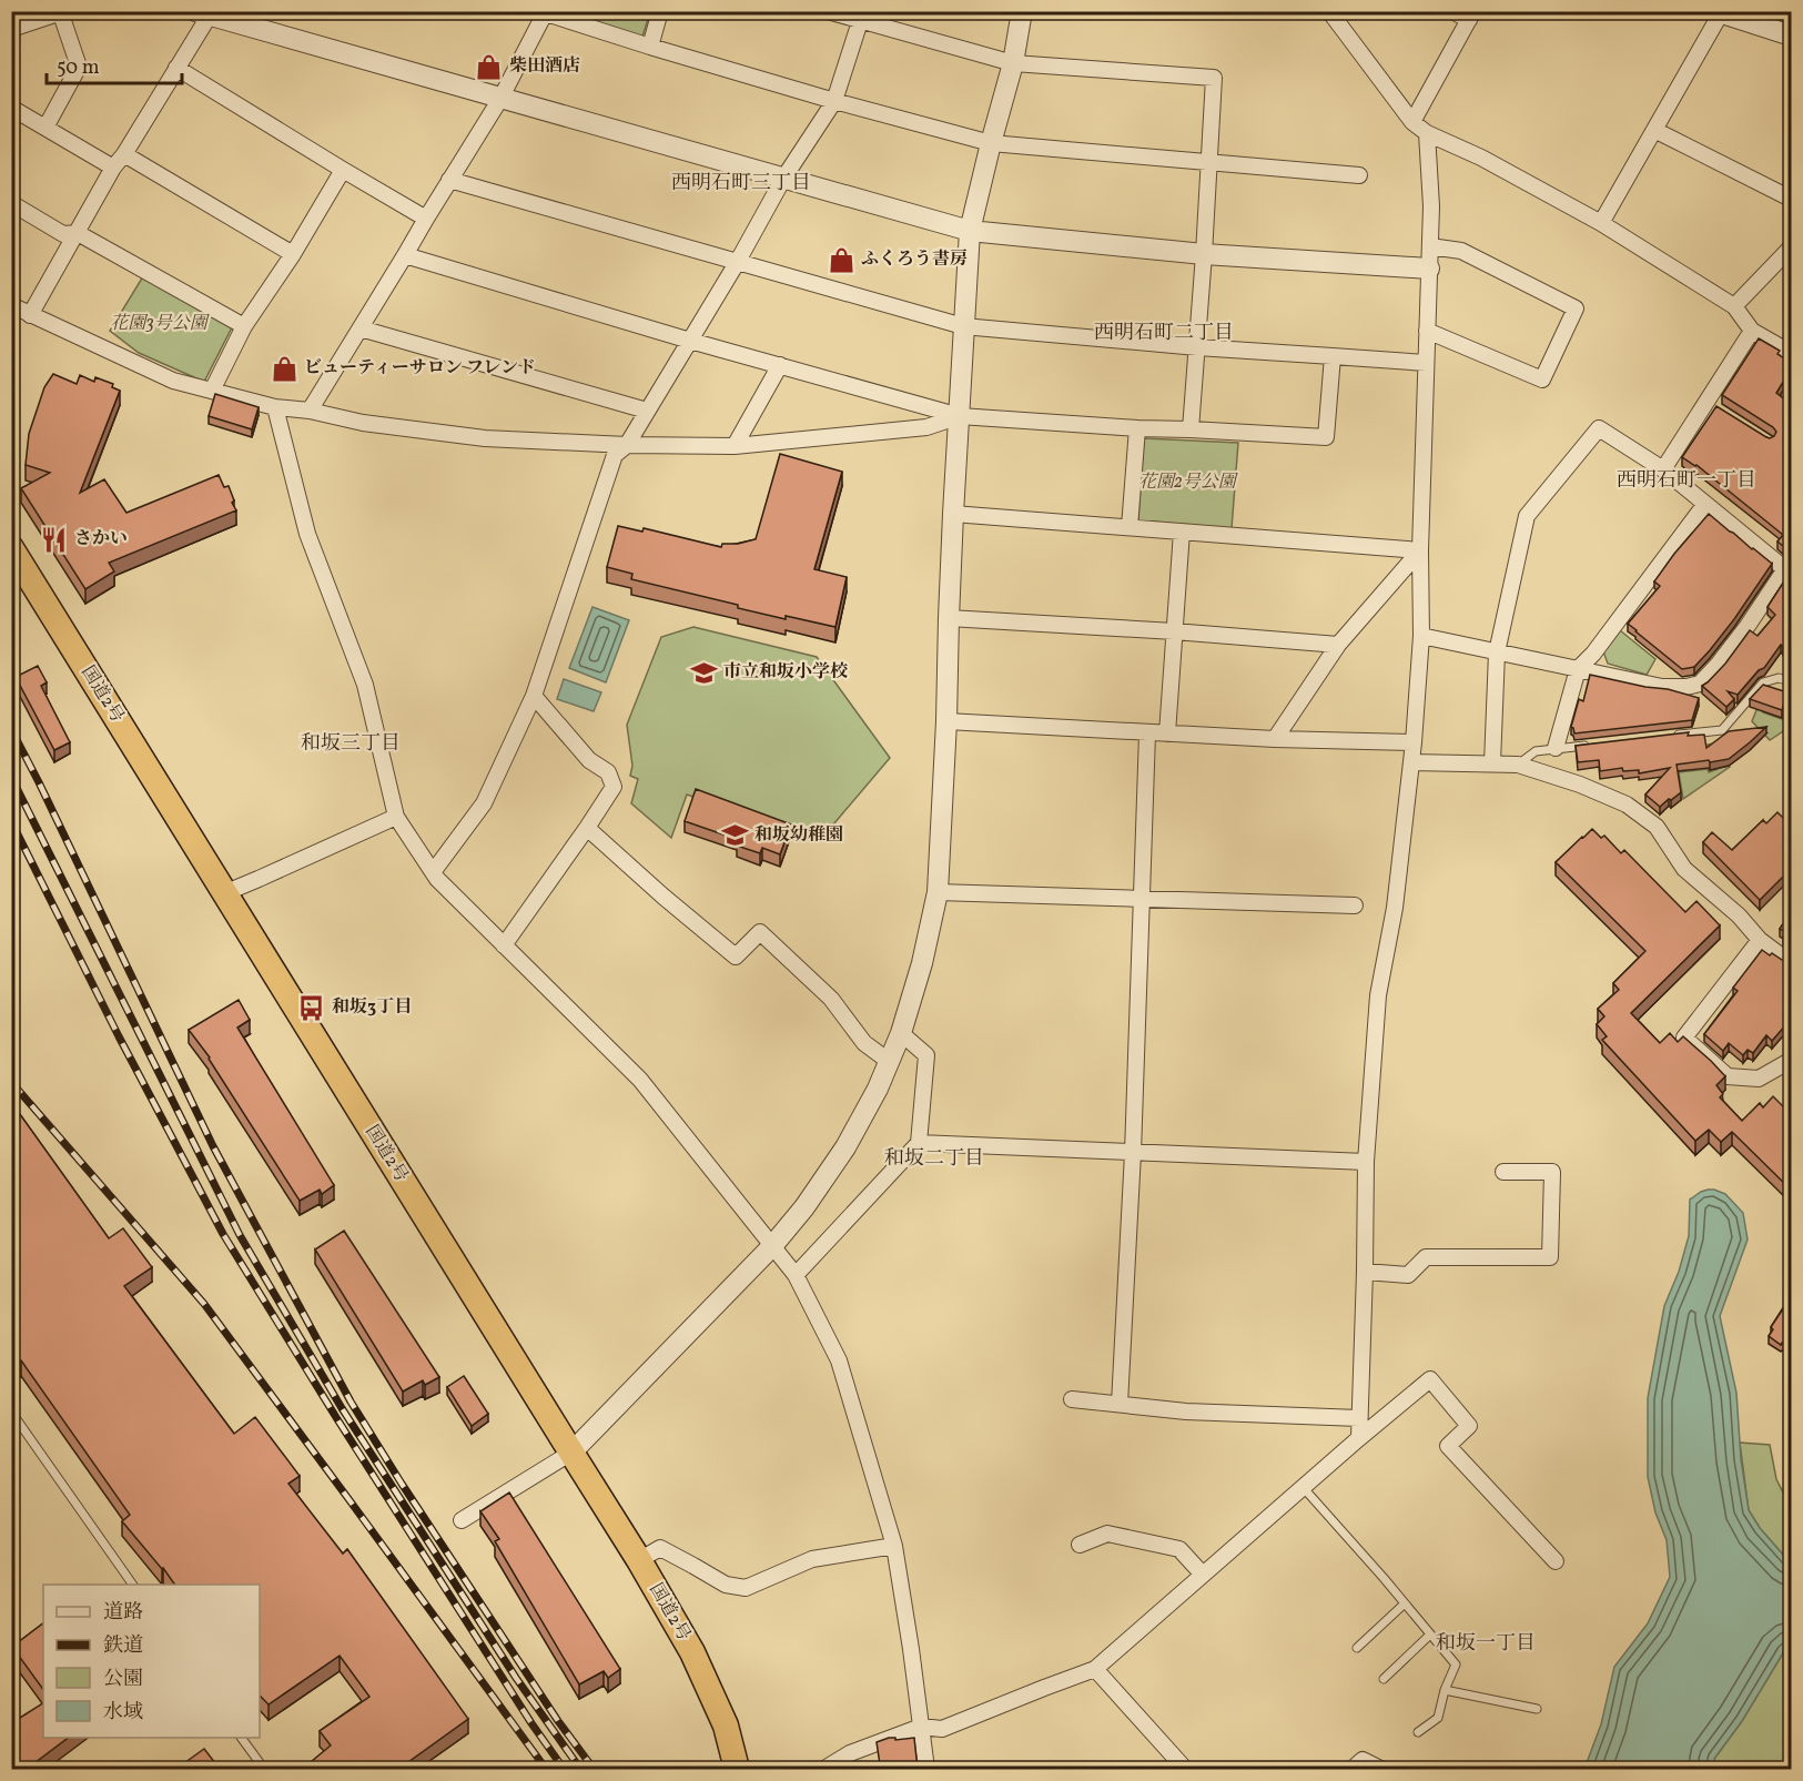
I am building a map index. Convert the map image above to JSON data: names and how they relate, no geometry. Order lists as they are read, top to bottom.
{
  "streets": {
    "highway": ["国道2号"]
  },
  "districts": [
    "西明石町三丁目",
    "西明石町二丁目",
    "西明石町一丁目",
    "和坂三丁目",
    "和坂二丁目",
    "和坂一丁目"
  ],
  "parks": ["花園3号公園", "花園2号公園"],
  "places": {
    "shop": ["柴田酒店", "ふくろう書房", "ビューティーサロン フレンド"],
    "restaurant": ["さかい"],
    "school or university": ["市立和坂小学校", "和坂幼稚園"],
    "bus stop": ["和坂3丁目"]
  },
  "legend": [
    "道路",
    "鉄道",
    "公園",
    "水域"
  ],
  "scale_bar": "50 m"
}
